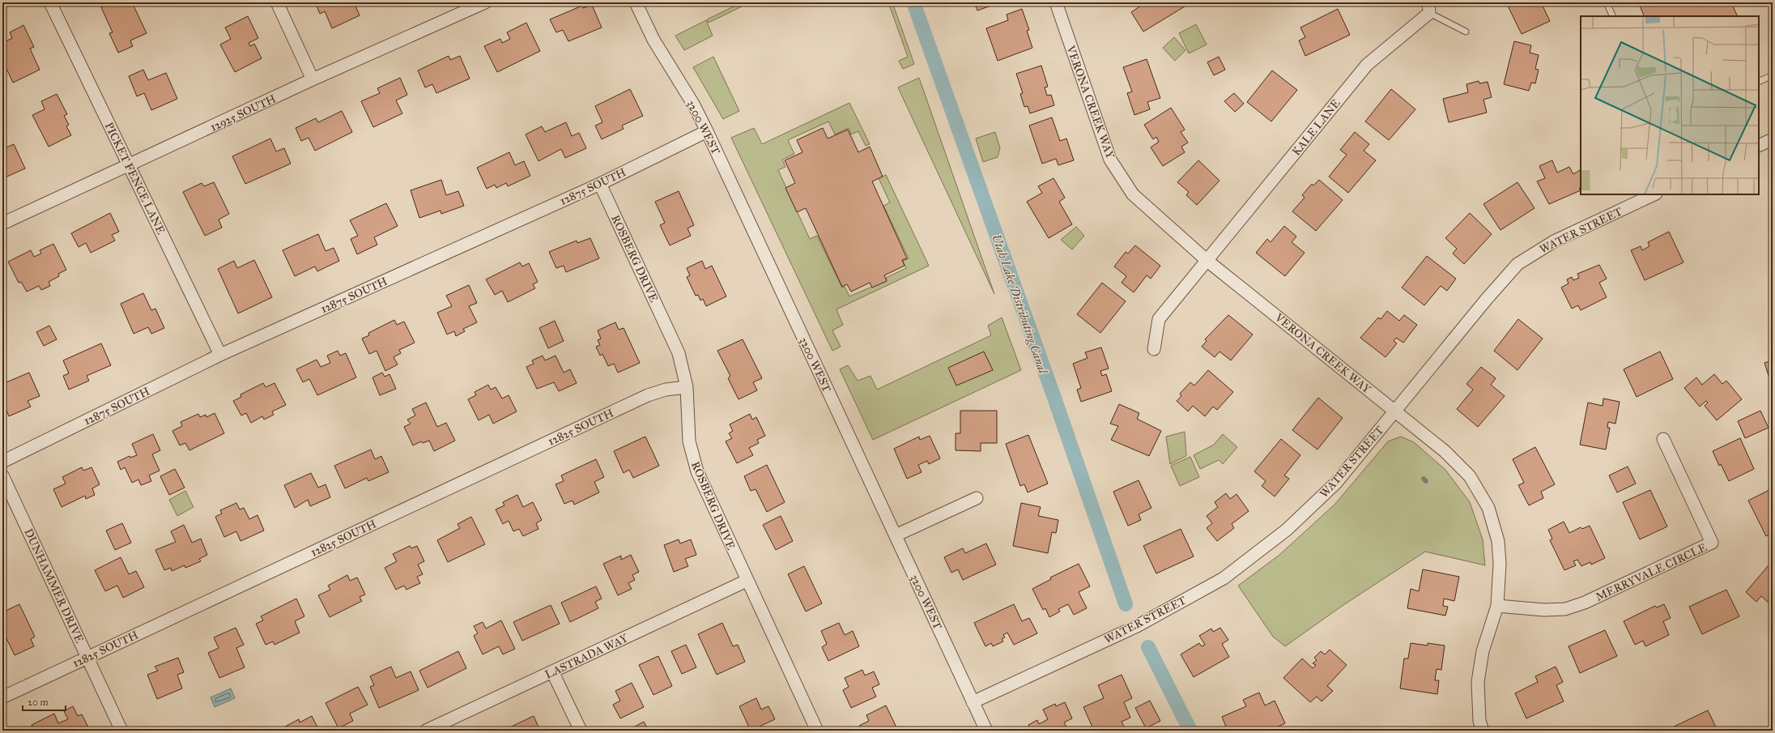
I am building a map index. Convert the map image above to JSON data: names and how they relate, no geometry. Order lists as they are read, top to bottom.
{
  "streets": {
    "street": [
      "VERONA CREEK WAY",
      "12925 SOUTH",
      "3200 WEST",
      "KALE LANE",
      "PICKET FENCE LANE",
      "12875 SOUTH",
      "WATER STREET",
      "ROSBERG DRIVE",
      "12825 SOUTH",
      "MERRYVALE CIRCLE",
      "DUNHAMMER DRIVE",
      "LASTRADA WAY"
    ]
  },
  "crossings": [
    ["VERONA CREEK WAY", "KALE LANE"],
    ["VERONA CREEK WAY", "WATER STREET"],
    ["VERONA CREEK WAY", "MERRYVALE CIRCLE"],
    ["12925 SOUTH", "PICKET FENCE LANE"],
    ["3200 WEST", "12875 SOUTH"],
    ["3200 WEST", "WATER STREET"],
    ["PICKET FENCE LANE", "12875 SOUTH"],
    ["12875 SOUTH", "ROSBERG DRIVE"],
    ["ROSBERG DRIVE", "12825 SOUTH"],
    ["ROSBERG DRIVE", "LASTRADA WAY"],
    ["12825 SOUTH", "DUNHAMMER DRIVE"]
  ],
  "water": ["Utah Lake Distributing Canal"],
  "scale_bar": "20 m"
}
